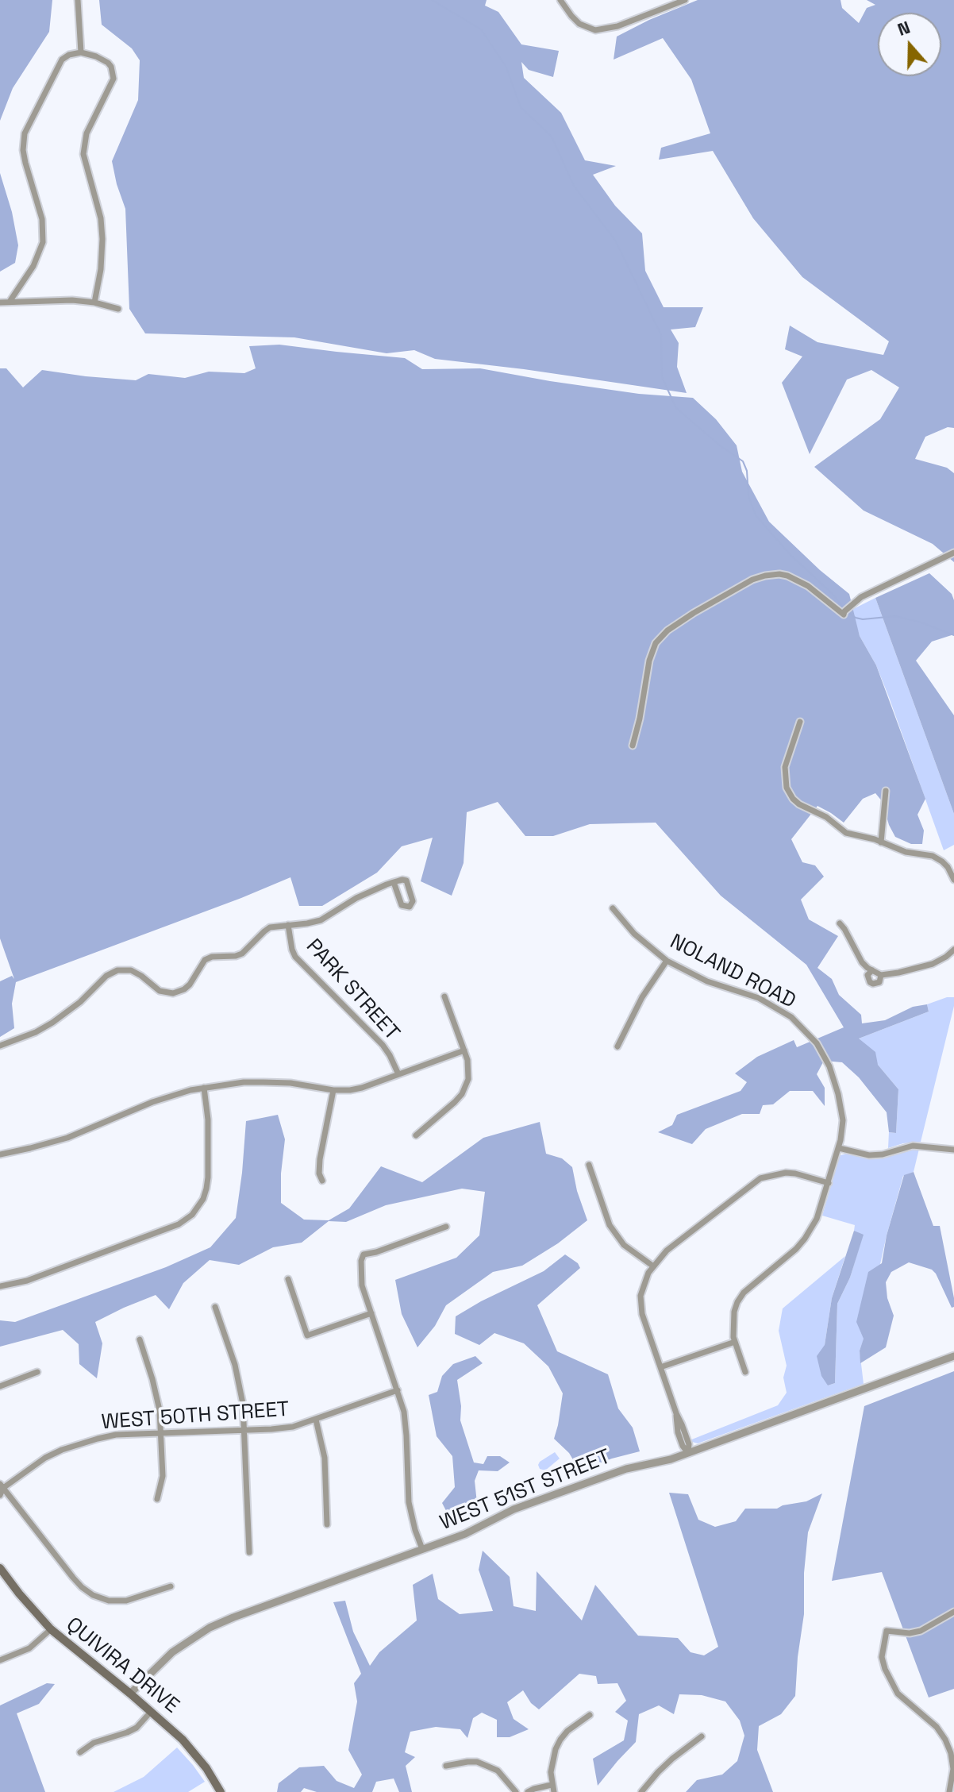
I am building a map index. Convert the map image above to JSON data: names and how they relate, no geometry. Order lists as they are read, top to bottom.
{
  "streets": {
    "main road": ["QUIVIRA DRIVE"],
    "street": [
      "NOLAND ROAD",
      "PARK STREET",
      "WEST 50TH STREET",
      "WEST 51ST STREET"
    ]
  },
  "crossings": [
    ["WEST 51ST STREET", "QUIVIRA DRIVE"]
  ],
  "north": "top"
}
